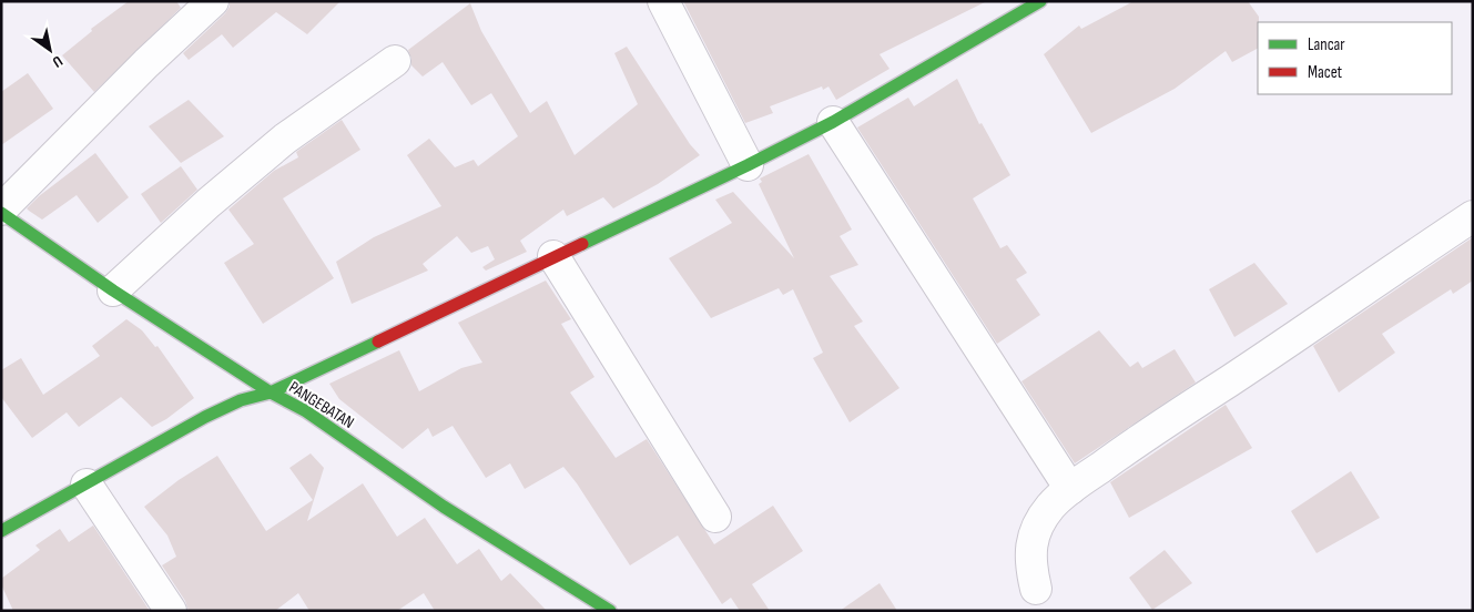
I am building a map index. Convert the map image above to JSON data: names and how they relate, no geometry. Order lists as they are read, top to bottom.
{
  "streets": {
    "street": ["PANGEBATAN"]
  },
  "legend": ["Lancar", "Macet"],
  "north": "bottom right"
}
